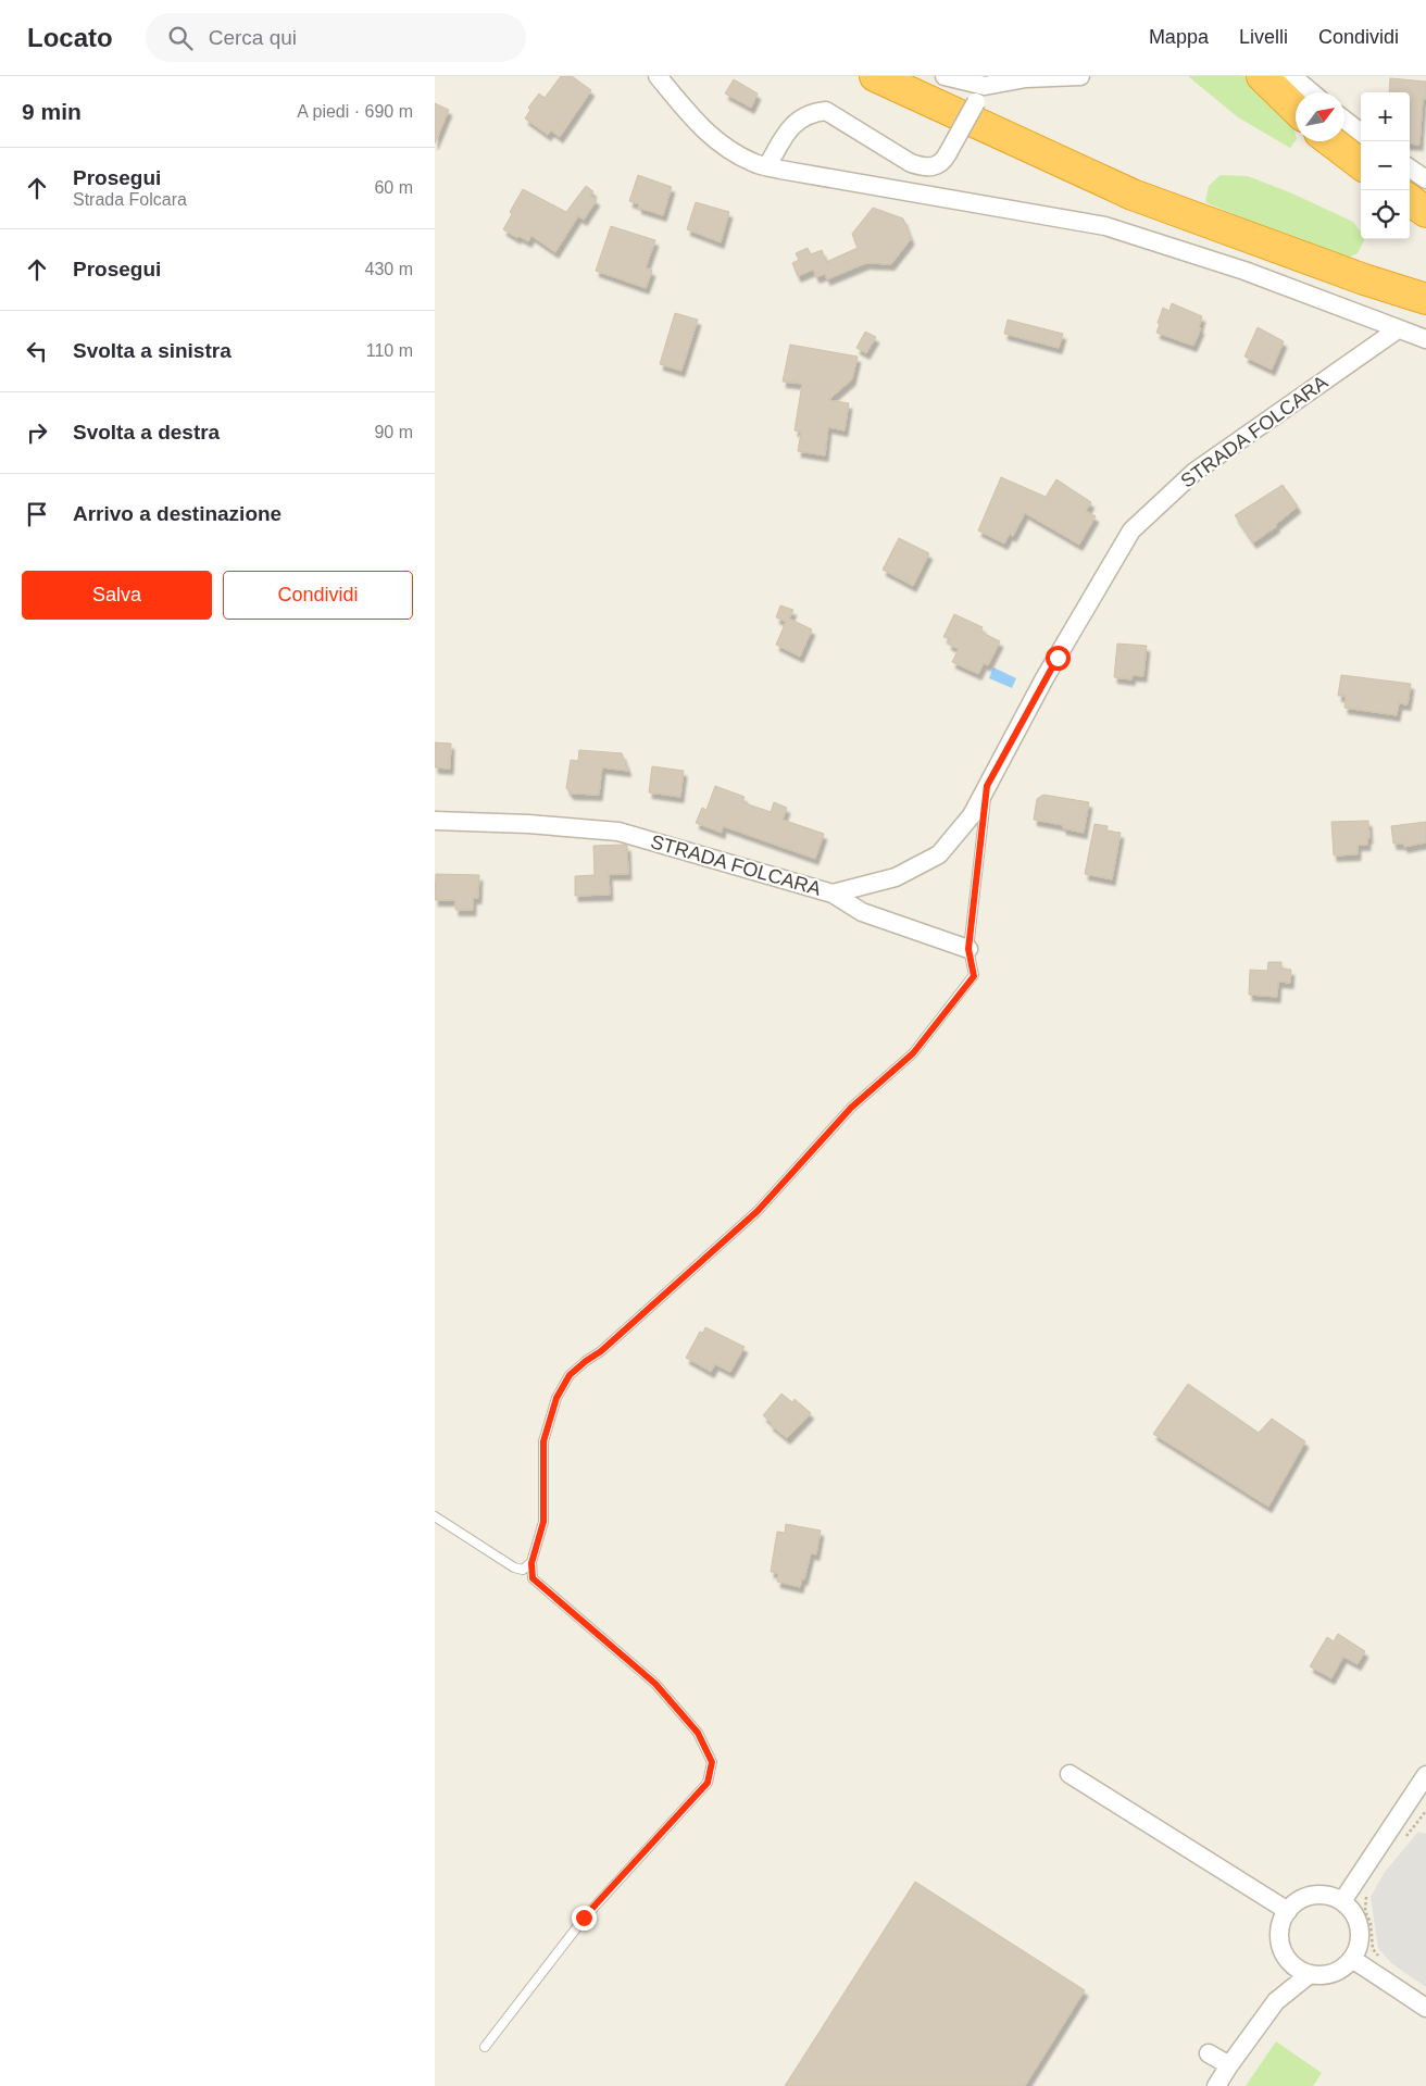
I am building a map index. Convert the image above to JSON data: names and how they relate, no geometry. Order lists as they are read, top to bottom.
{
  "streets": {
    "street": ["STRADA FOLCARA"]
  },
  "north": "top right",
  "page": {
    "header": "Locato",
    "search": "Cerca qui",
    "nav": ["Mappa", "Livelli", "Condividi"],
    "heading": ["9 min", "A piedi · 690 m"],
    "map_buttons": ["+", "−"],
    "list": [
      ["Prosegui", "Strada Folcara", "60 m"],
      ["Prosegui", "430 m"],
      ["Svolta a sinistra", "110 m"],
      ["Svolta a destra", "90 m"],
      "Arrivo a destinazione"
    ],
    "buttons": ["Salva", "Condividi"]
  }
}
